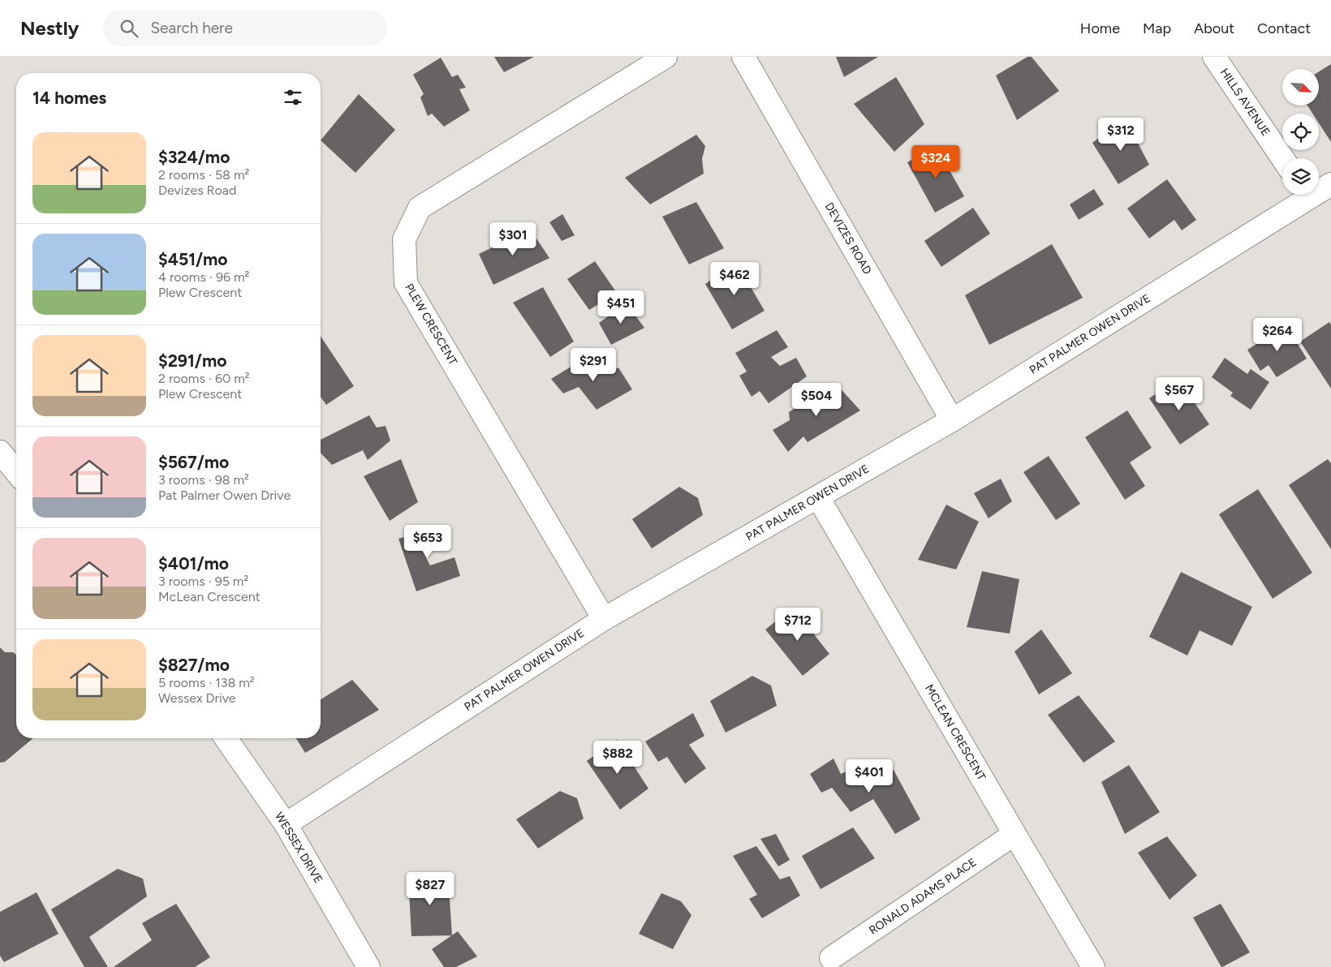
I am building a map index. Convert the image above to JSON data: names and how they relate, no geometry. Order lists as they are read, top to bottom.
{
  "streets": {
    "street": [
      "HILLS AVENUE",
      "DEVIZES ROAD",
      "PLEW CRESCENT",
      "PAT PALMER OWEN DRIVE",
      "MCLEAN CRESCENT",
      "WESSEX DRIVE",
      "RONALD ADAMS PLACE"
    ]
  },
  "crossings": [
    ["DEVIZES ROAD", "PAT PALMER OWEN DRIVE"],
    ["PLEW CRESCENT", "PAT PALMER OWEN DRIVE"],
    ["PAT PALMER OWEN DRIVE", "MCLEAN CRESCENT"],
    ["PAT PALMER OWEN DRIVE", "WESSEX DRIVE"],
    ["MCLEAN CRESCENT", "RONALD ADAMS PLACE"]
  ],
  "north": "bottom right",
  "page": {
    "header": "Nestly",
    "search": "Search here",
    "nav": [
      "Home",
      "Map",
      "About",
      "Contact"
    ],
    "heading": "14 homes",
    "price": [
      "$312",
      "$324",
      "$301",
      "$462",
      "$451",
      "$264",
      "$291",
      "$567",
      "$504",
      "$653",
      "$712",
      "$882",
      "$401",
      "$827"
    ],
    "list": [
      {
        "name": "$324/mo",
        "note": "2 rooms · 58 m² · Devizes Road"
      },
      {
        "name": "$451/mo",
        "note": "4 rooms · 96 m² · Plew Crescent"
      },
      {
        "name": "$291/mo",
        "note": "2 rooms · 60 m² · Plew Crescent"
      },
      {
        "name": "$567/mo",
        "note": "3 rooms · 98 m² · Pat Palmer Owen Drive"
      },
      {
        "name": "$401/mo",
        "note": "3 rooms · 95 m² · McLean Crescent"
      },
      {
        "name": "$827/mo",
        "note": "5 rooms · 138 m² · Wessex Drive"
      }
    ]
  }
}
